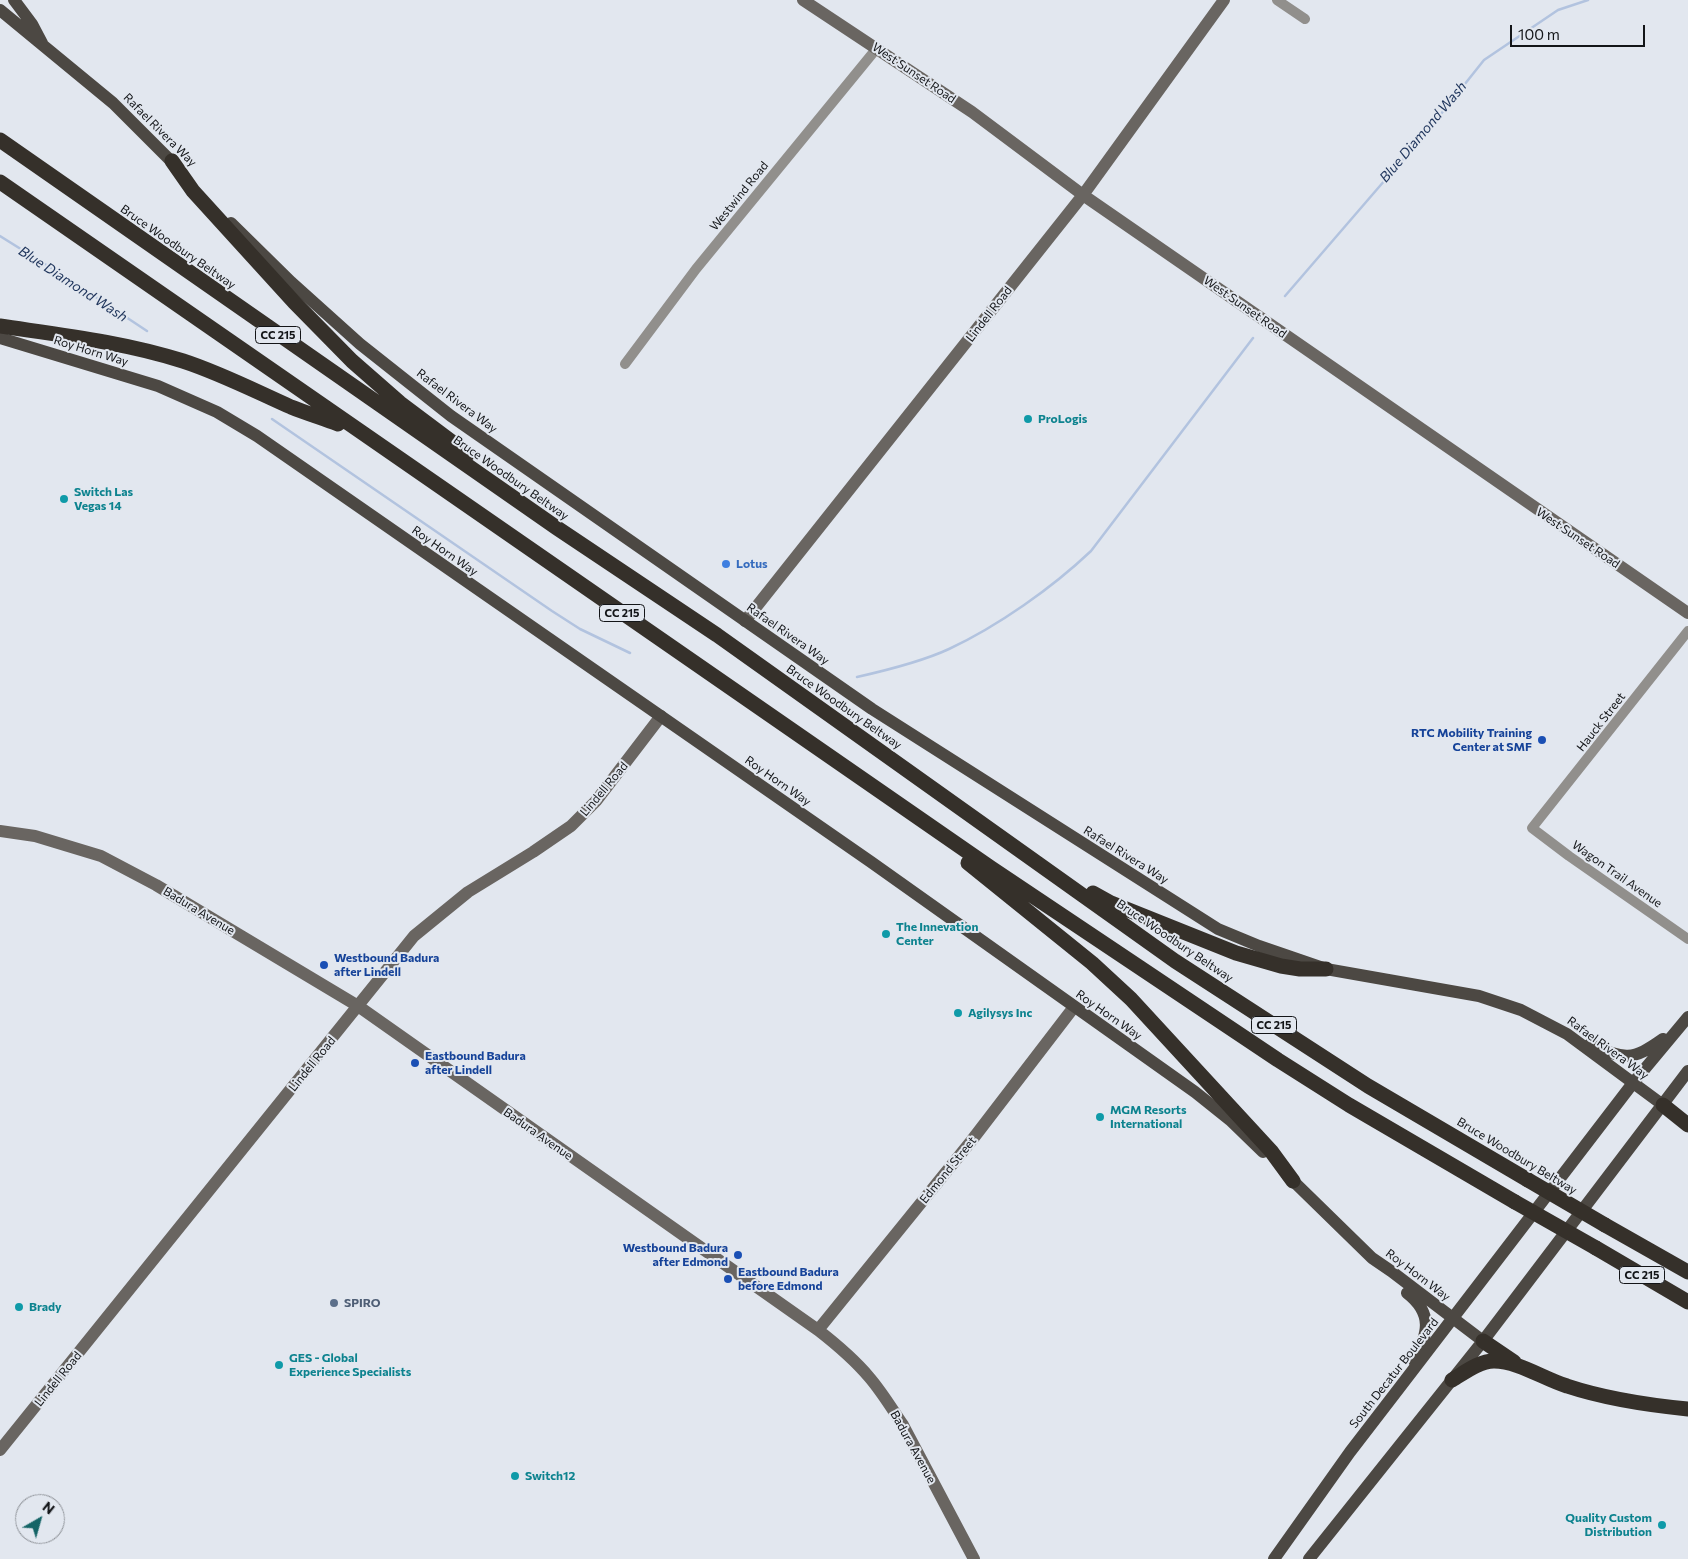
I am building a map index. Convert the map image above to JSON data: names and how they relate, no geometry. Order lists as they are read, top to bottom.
{
  "streets": {
    "highway": ["Bruce Woodbury Beltway", "CC 215"],
    "main road": [
      "West Sunset Road",
      "Rafael Rivera Way",
      "Lindell Road",
      "Roy Horn Way",
      "Badura Avenue",
      "Edmond Street",
      "South Decatur Boulevard"
    ],
    "street": ["Westwind Road", "Hauck Street", "Wagon Trail Avenue"]
  },
  "crossings": [
    ["West Sunset Road", "Westwind Road"],
    ["West Sunset Road", "Lindell Road"],
    ["Rafael Rivera Way", "Lindell Road"],
    ["Rafael Rivera Way", "South Decatur Boulevard"],
    ["Lindell Road", "Roy Horn Way"],
    ["Lindell Road", "Badura Avenue"],
    ["Roy Horn Way", "Edmond Street"],
    ["Roy Horn Way", "South Decatur Boulevard"],
    ["Hauck Street", "Wagon Trail Avenue"],
    ["Badura Avenue", "Edmond Street"]
  ],
  "water": ["Blue Diamond Wash"],
  "places": [
    "ProLogis",
    "Switch Las Vegas 14",
    "Lotus",
    "RTC Mobility Training Center at SMF",
    "The Innevation Center",
    "Westbound Badura after Lindell",
    "Agilysys Inc",
    "Eastbound Badura after Lindell",
    "MGM Resorts International",
    "Westbound Badura after Edmond",
    "Eastbound Badura before Edmond",
    "SPIRO",
    "Brady",
    "GES - Global Experience Specialists",
    "Switch12",
    "Quality Custom Distribution"
  ],
  "scale_bar": "100 m",
  "north": "top right"
}
